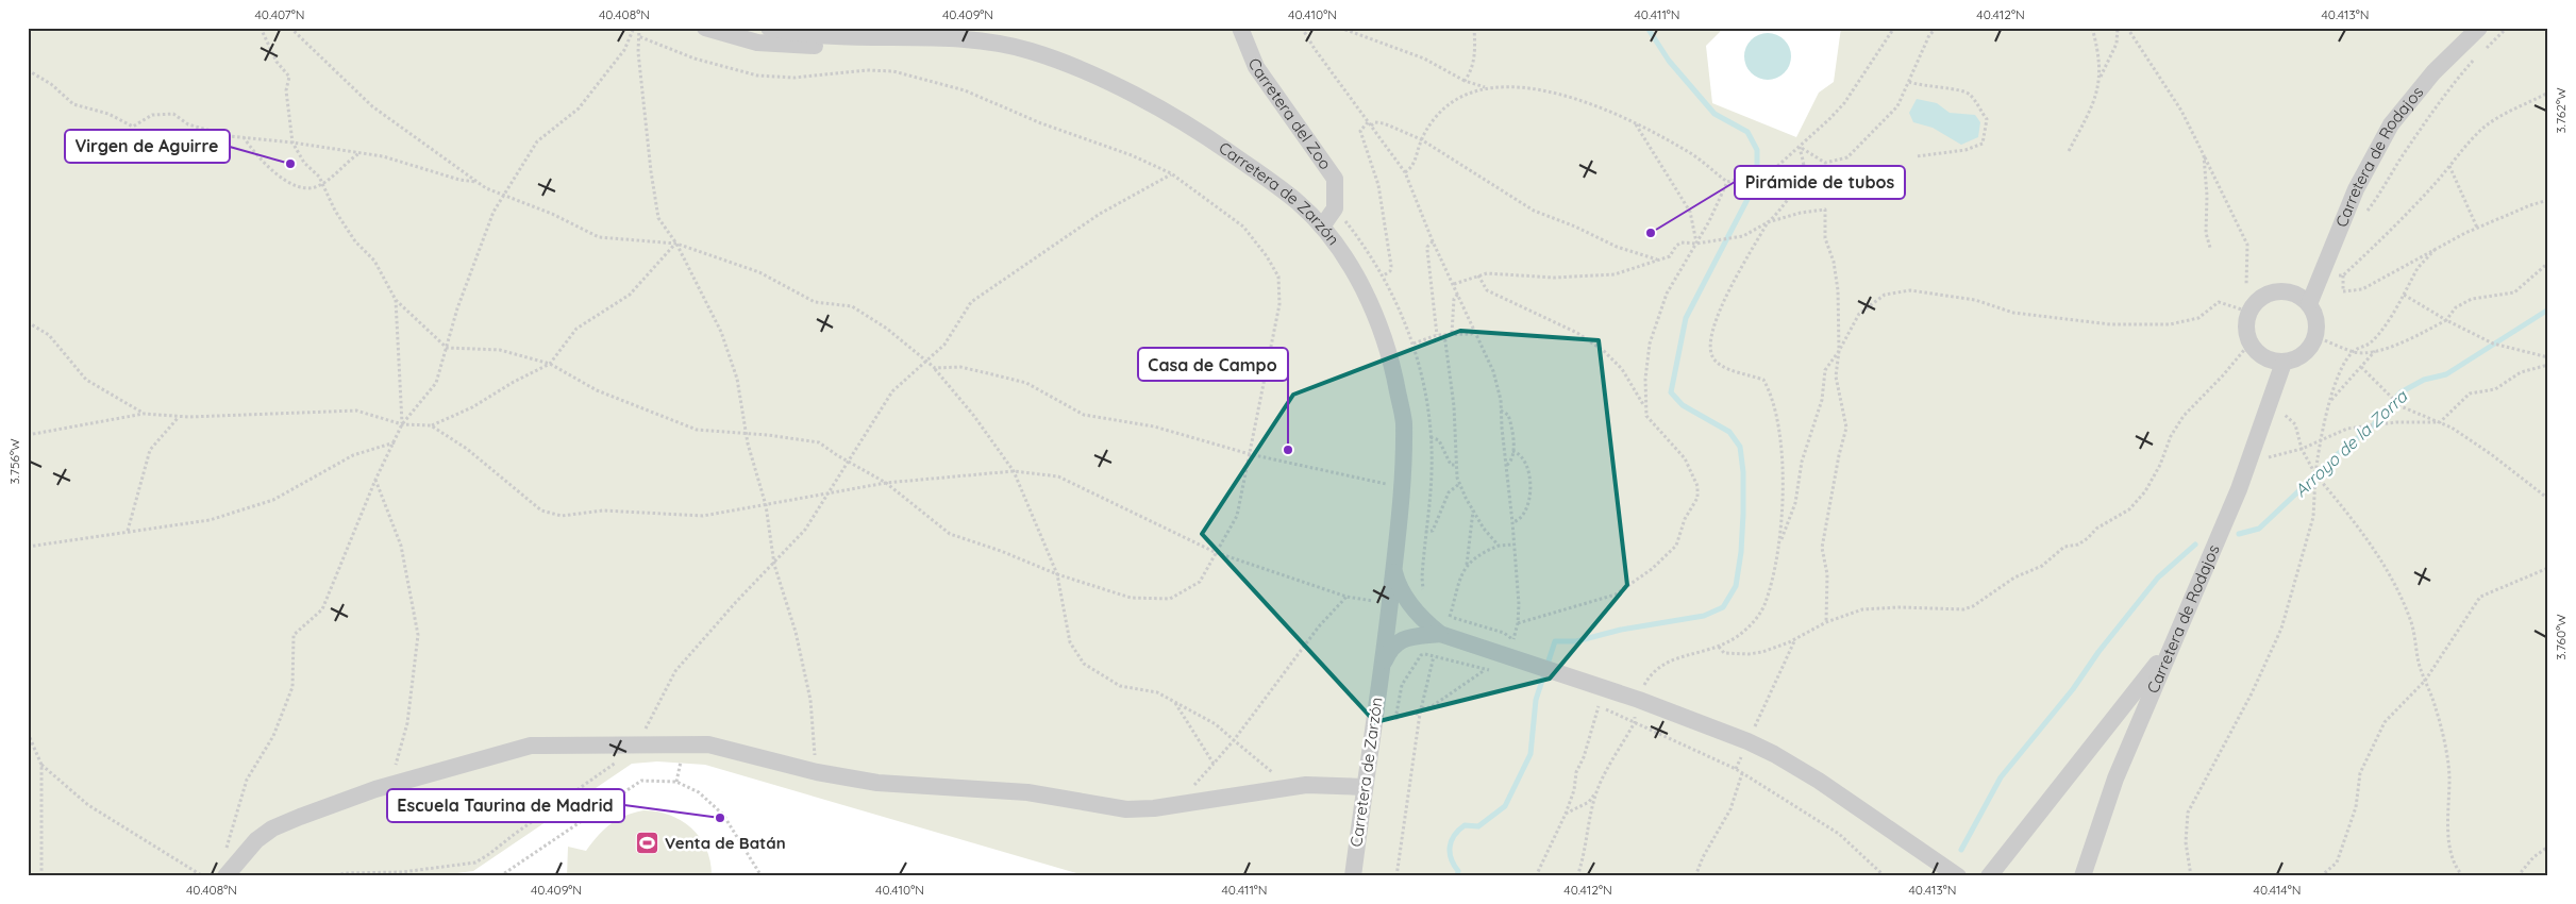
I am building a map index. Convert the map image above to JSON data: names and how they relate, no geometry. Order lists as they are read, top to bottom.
{
  "streets": {
    "street": ["Carretera del Zoo", "Carretera de Rodajos", "Carretera de Zarzón"]
  },
  "crossings": [
    ["Carretera del Zoo", "Carretera de Zarzón"]
  ],
  "water": ["Arroyo de la Zorra"],
  "places": {
    "other": [
      "Virgen de Aguirre",
      "Pirámide de tubos",
      "Casa de Campo",
      "Escuela Taurina de Madrid"
    ],
    "sports": ["Venta de Batán"]
  },
  "coordinates": [
    "40.407°N",
    "40.408°N",
    "40.409°N",
    "40.410°N",
    "40.411°N",
    "40.412°N",
    "40.413°N",
    "3.762°W",
    "3.756°W",
    "3.760°W",
    "40.414°N"
  ]
}
